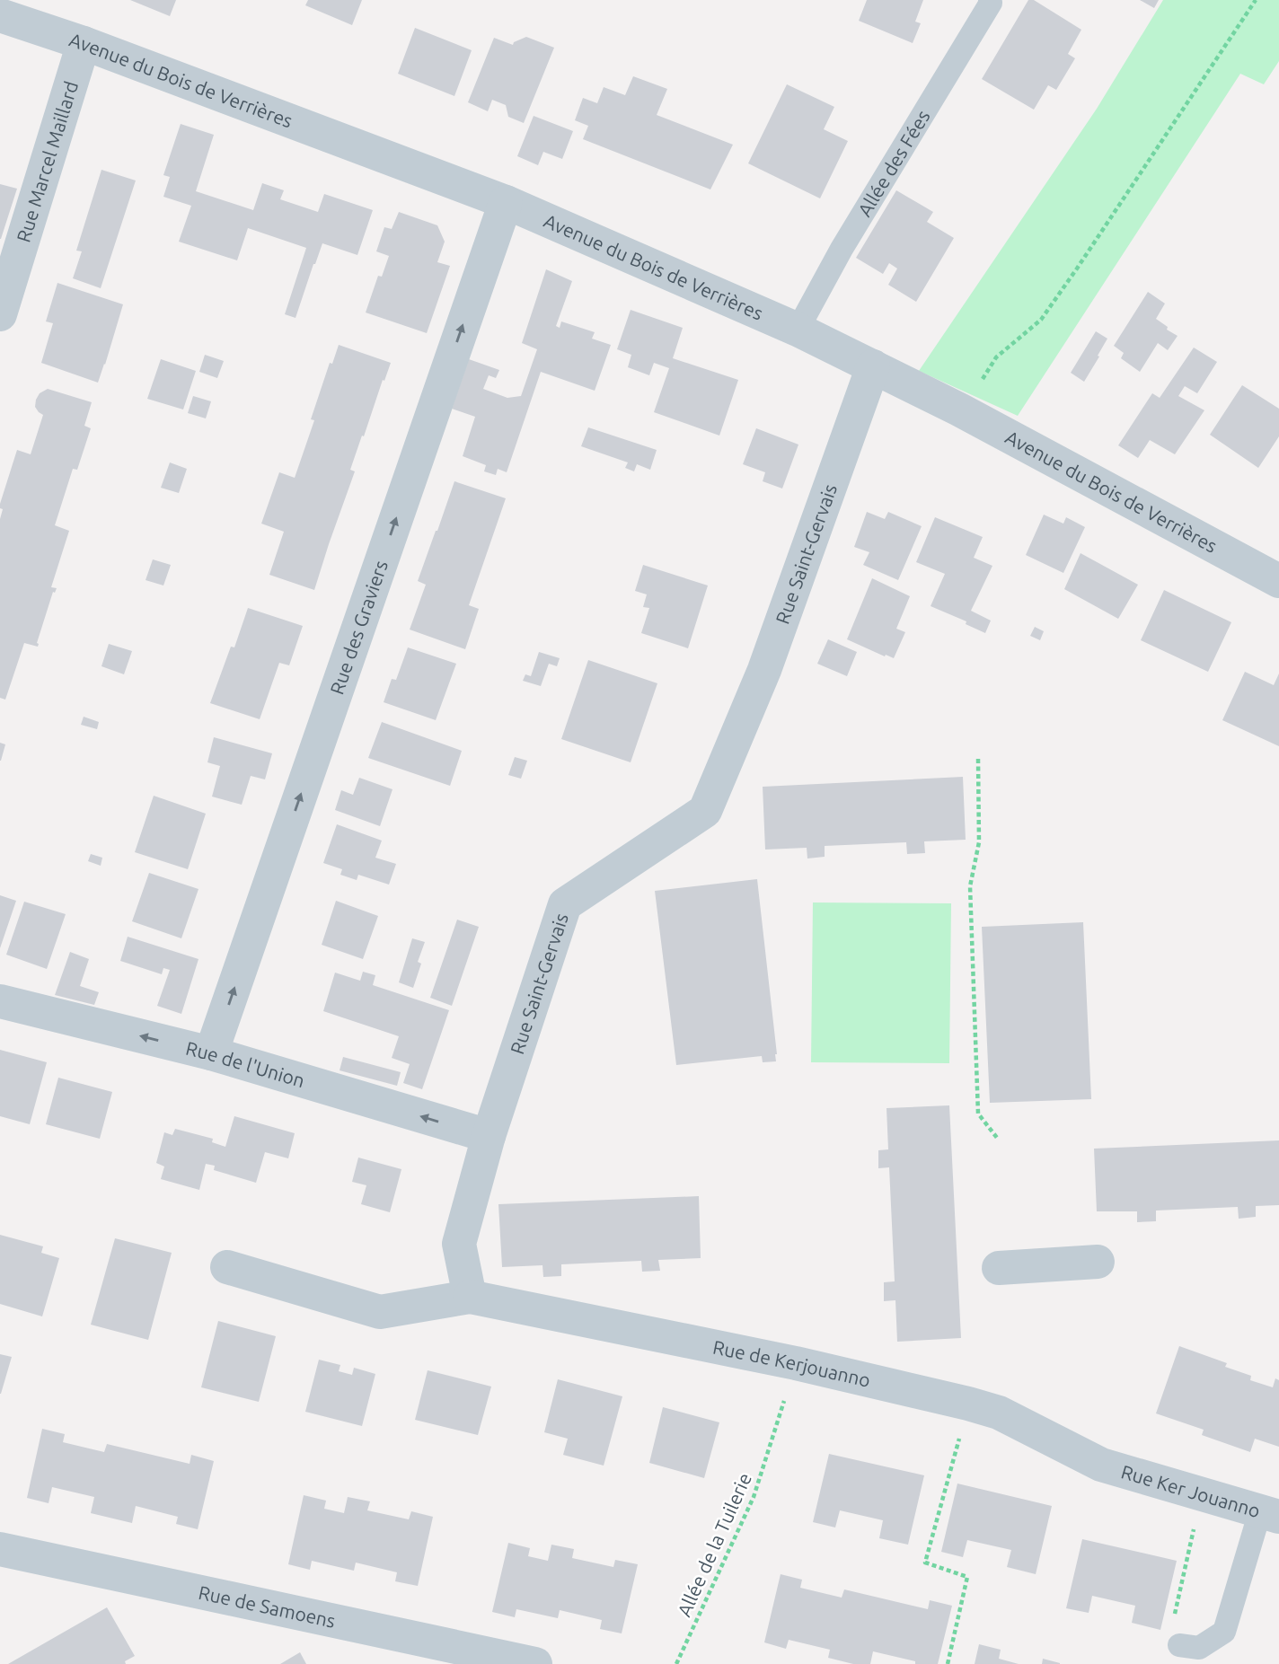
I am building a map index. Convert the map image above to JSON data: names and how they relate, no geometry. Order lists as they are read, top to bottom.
{
  "streets": {
    "street": [
      "Avenue du Bois de Verrières",
      "Rue Marcel Maillard",
      "Rue Saint-Gervais",
      "Rue des Graviers",
      "Rue de l'Union",
      "Rue de Kerjouanno",
      "Rue Ker Jouanno",
      "Rue de Samoens"
    ],
    "lane": ["Allée des Fées"],
    "path": ["Allée de la Tuilerie"]
  },
  "crossings": [
    ["Avenue du Bois de Verrières", "Rue Marcel Maillard"],
    ["Avenue du Bois de Verrières", "Allée des Fées"],
    ["Avenue du Bois de Verrières", "Rue Saint-Gervais"],
    ["Avenue du Bois de Verrières", "Rue des Graviers"],
    ["Rue Saint-Gervais", "Rue de l'Union"],
    ["Rue Saint-Gervais", "Rue de Kerjouanno"],
    ["Rue des Graviers", "Rue de l'Union"],
    ["Rue de Kerjouanno", "Rue Ker Jouanno"],
    ["Rue de Kerjouanno", "Allée de la Tuilerie"]
  ],
  "one_way": ["Rue des Graviers"]
}
